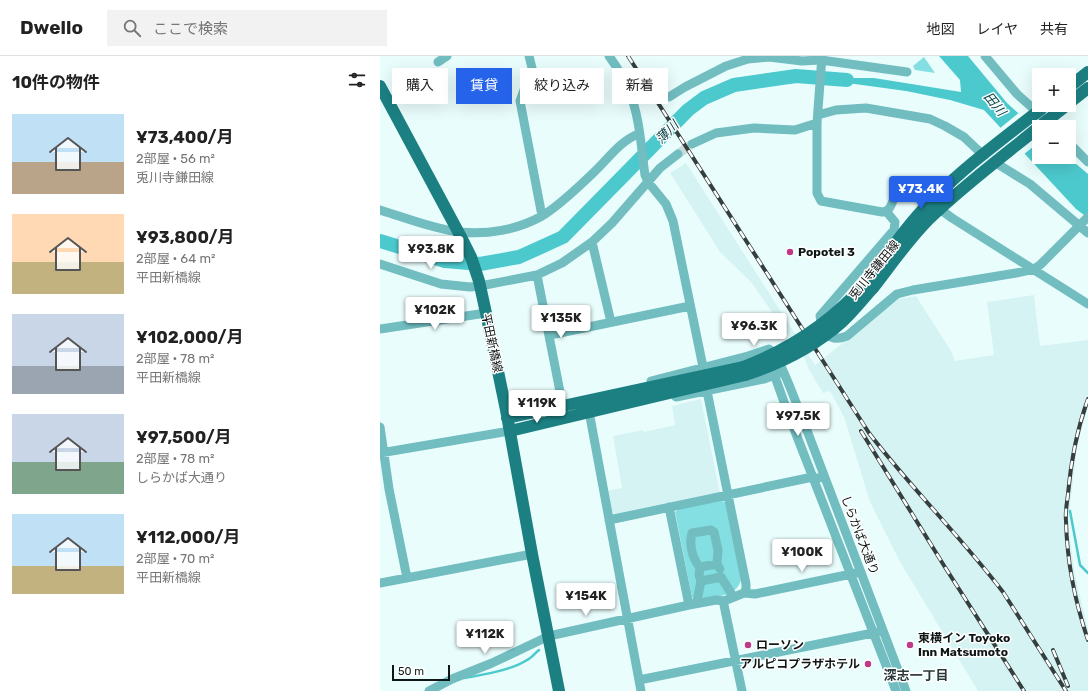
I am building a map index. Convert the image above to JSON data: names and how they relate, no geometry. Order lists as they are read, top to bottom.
{
  "streets": {
    "main road": ["兎川寺鎌田線", "平田新橋線"],
    "street": ["しらかば大通り"]
  },
  "crossings": [
    ["兎川寺鎌田線", "平田新橋線"]
  ],
  "districts": ["深志一丁目"],
  "water": ["田川", "薄川"],
  "places": [
    "Popotel 3",
    "ローソン",
    "東横イン Toyoko Inn Matsumoto",
    "アルピコプラザホテル"
  ],
  "scale_bar": "50 m",
  "page": {
    "header": "Dwello",
    "search": "ここで検索",
    "nav": ["地図", "レイヤ", "共有"],
    "heading": "10件の物件",
    "map_buttons": ["+", "−"],
    "chip": [
      "購入",
      "賃貸",
      "絞り込み",
      "新着"
    ],
    "list": [
      {
        "name": "¥73,400/月",
        "note": "2部屋 · 56 m² · 兎川寺鎌田線"
      },
      {
        "name": "¥93,800/月",
        "note": "2部屋 · 64 m² · 平田新橋線"
      },
      {
        "name": "¥102,000/月",
        "note": "2部屋 · 78 m² · 平田新橋線"
      },
      {
        "name": "¥97,500/月",
        "note": "2部屋 · 78 m² · しらかば大通り"
      },
      {
        "name": "¥112,000/月",
        "note": "2部屋 · 70 m² · 平田新橋線"
      }
    ],
    "price": [
      "¥73.4K",
      "¥93.8K",
      "¥102K",
      "¥135K",
      "¥96.3K",
      "¥119K",
      "¥97.5K",
      "¥100K",
      "¥154K",
      "¥112K"
    ],
    "scale": "50 m"
  }
}
